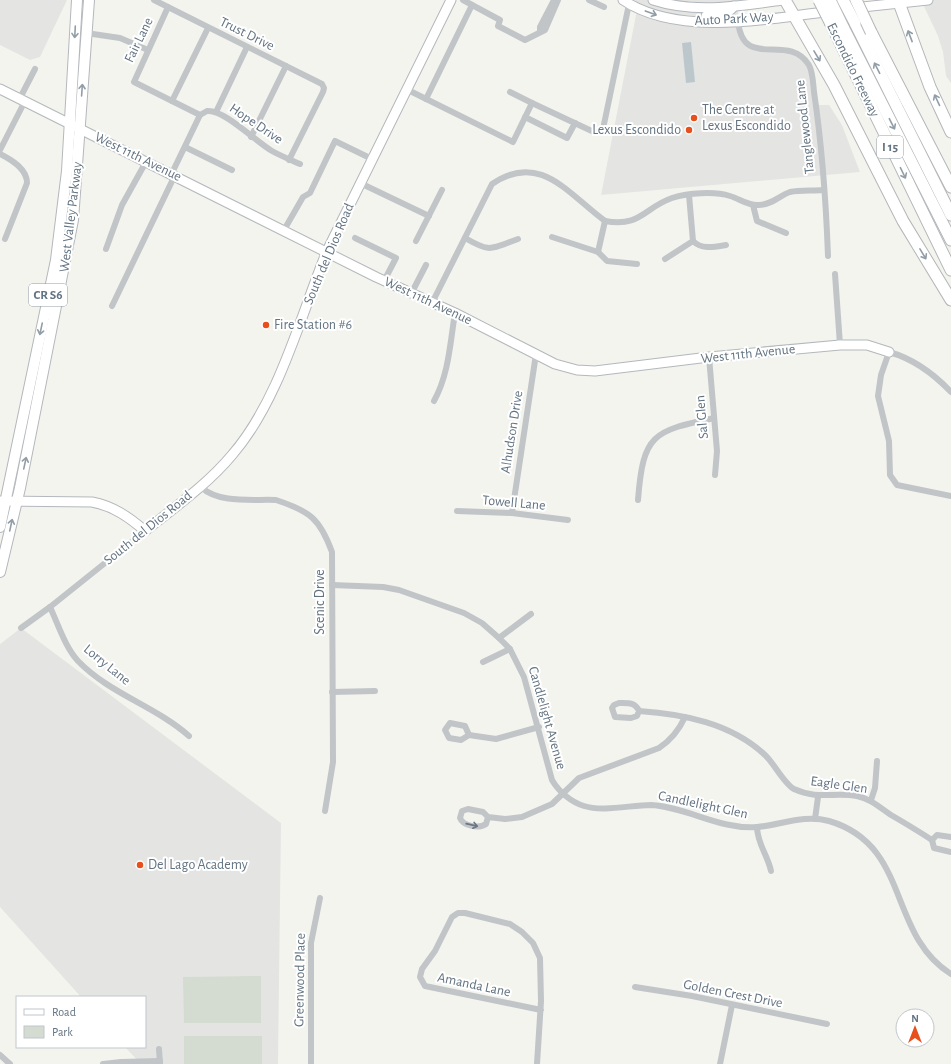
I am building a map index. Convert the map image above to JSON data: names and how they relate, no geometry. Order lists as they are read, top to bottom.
{
  "streets": {
    "highway": ["Escondido Freeway", "I 15"],
    "main road": ["West Valley Parkway", "CR S6"],
    "street": [
      "Auto Park Way",
      "Trust Drive",
      "Fair Lane",
      "Hope Drive",
      "Tanglewood Lane",
      "West 11th Avenue",
      "South del Dios Road",
      "Sal Glen",
      "Alhudson Drive",
      "Towell Lane",
      "Scenic Drive",
      "Lorry Lane",
      "Candlelight Avenue",
      "Eagle Glen",
      "Candlelight Glen",
      "Greenwood Place",
      "Amanda Lane",
      "Golden Crest Drive"
    ]
  },
  "crossings": [
    ["Auto Park Way", "Tanglewood Lane"],
    ["Trust Drive", "Fair Lane"],
    ["Trust Drive", "Hope Drive"],
    ["West 11th Avenue", "West Valley Parkway"],
    ["West 11th Avenue", "South del Dios Road"],
    ["West 11th Avenue", "Sal Glen"],
    ["West 11th Avenue", "Alhudson Drive"],
    ["South del Dios Road", "Scenic Drive"],
    ["South del Dios Road", "Lorry Lane"],
    ["Alhudson Drive", "Towell Lane"],
    ["Scenic Drive", "Candlelight Avenue"],
    ["Candlelight Avenue", "Candlelight Glen"]
  ],
  "places": [
    "The Centre at Lexus Escondido",
    "Lexus Escondido",
    "Fire Station #6",
    "Del Lago Academy"
  ],
  "legend": ["Road", "Park"],
  "north": "top"
}
